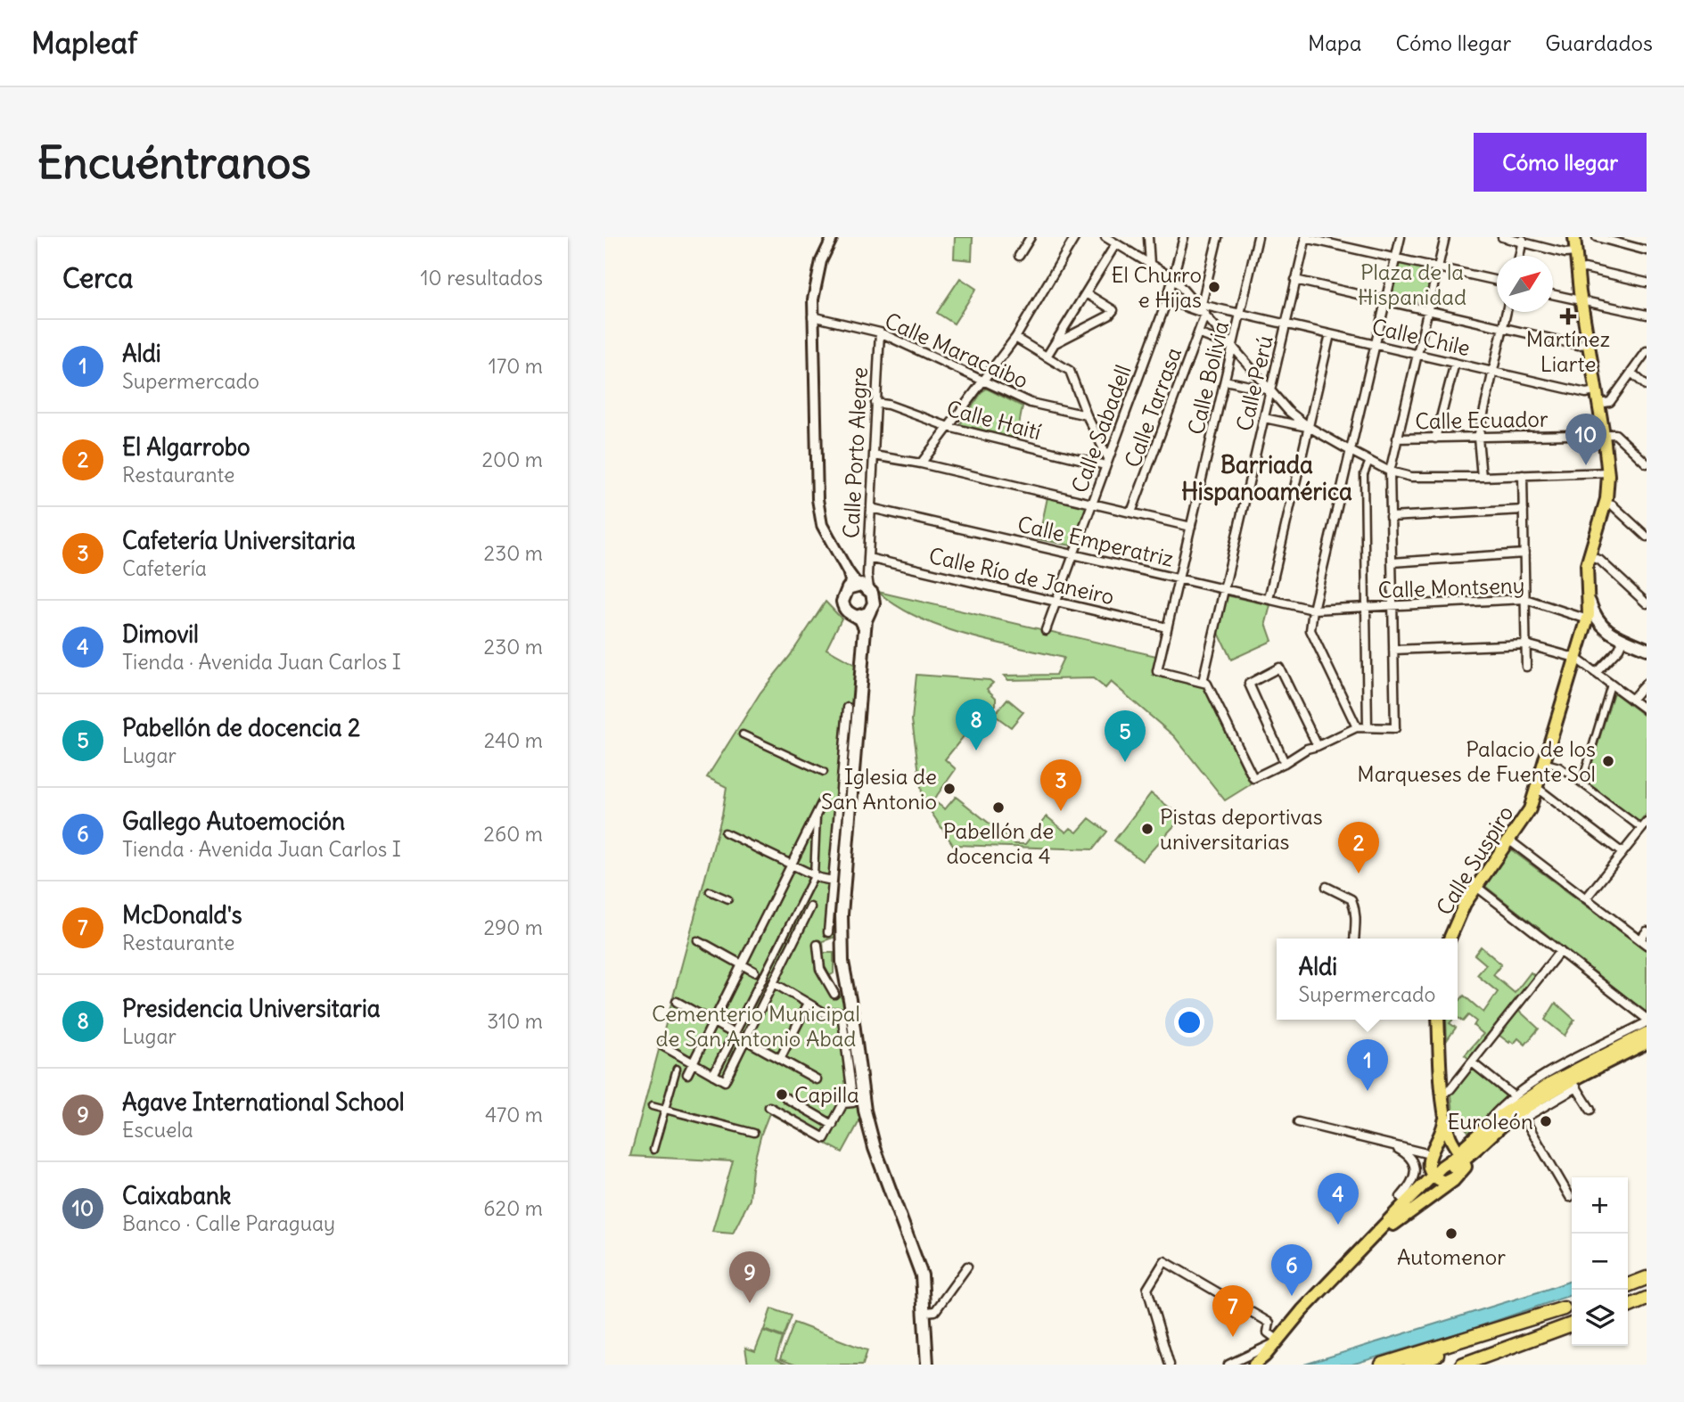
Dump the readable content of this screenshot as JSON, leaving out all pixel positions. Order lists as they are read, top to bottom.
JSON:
{
  "streets": {
    "main road": ["Calle Suspiro"],
    "street": [
      "Calle Chile",
      "Calle Maracaibo",
      "Calle Bolivia",
      "Calle Perú",
      "Calle Tarrasa",
      "Calle Haití",
      "Calle Ecuador",
      "Calle Sabadell",
      "Calle Porto Alegre",
      "Calle Emperatriz",
      "Calle Río de Janeiro",
      "Calle Montseny"
    ]
  },
  "crossings": [
    ["Calle Chile", "Calle Bolivia"],
    ["Calle Chile", "Calle Perú"],
    ["Calle Chile", "Calle Tarrasa"],
    ["Calle Chile", "Calle Sabadell"],
    ["Calle Chile", "Calle Suspiro"],
    ["Calle Maracaibo", "Calle Porto Alegre"],
    ["Calle Bolivia", "Calle Perú"],
    ["Calle Bolivia", "Calle Emperatriz"],
    ["Calle Bolivia", "Calle Río de Janeiro"],
    ["Calle Perú", "Calle Emperatriz"],
    ["Calle Haití", "Calle Sabadell"],
    ["Calle Haití", "Calle Porto Alegre"],
    ["Calle Ecuador", "Calle Suspiro"],
    ["Calle Sabadell", "Calle Emperatriz"],
    ["Calle Sabadell", "Calle Río de Janeiro"],
    ["Calle Porto Alegre", "Calle Emperatriz"],
    ["Calle Porto Alegre", "Calle Río de Janeiro"],
    ["Calle Emperatriz", "Calle Montseny"],
    ["Calle Montseny", "Calle Suspiro"]
  ],
  "districts": ["Barriada Hispanoamérica"],
  "parks": ["Plaza de la Hispanidad", "Cementerio Municipal de San Antonio Abad"],
  "places": {
    "other": [
      "El Churro e Hijas",
      "Palacio de los Marqueses de Fuente Sol",
      "Iglesia de San Antonio",
      "Pabellón de docencia 4",
      "Pistas deportivas universitarias",
      "Capilla",
      "Euroleón",
      "Automenor"
    ],
    "health": ["Martínez Liarte"]
  },
  "north": "top right",
  "page": {
    "header": "Mapleaf",
    "nav": ["Mapa", "Cómo llegar", "Guardados"],
    "buttons": "Cómo llegar",
    "title": "Encuéntranos",
    "heading": ["Cerca", "10 resultados"],
    "list": [
      {
        "mark": "1",
        "name": "Aldi",
        "note": "Supermercado",
        "value": "170 m"
      },
      {
        "mark": "2",
        "name": "El Algarrobo",
        "note": "Restaurante",
        "value": "200 m"
      },
      {
        "mark": "3",
        "name": "Cafetería Universitaria",
        "note": "Cafetería",
        "value": "230 m"
      },
      {
        "mark": "4",
        "name": "Dimovil",
        "note": "Tienda · Avenida Juan Carlos I",
        "value": "230 m"
      },
      {
        "mark": "5",
        "name": "Pabellón de docencia 2",
        "note": "Lugar",
        "value": "240 m"
      },
      {
        "mark": "6",
        "name": "Gallego Autoemoción",
        "note": "Tienda · Avenida Juan Carlos I",
        "value": "260 m"
      },
      {
        "mark": "7",
        "name": "McDonald's",
        "note": "Restaurante",
        "value": "290 m"
      },
      {
        "mark": "8",
        "name": "Presidencia Universitaria",
        "note": "Lugar",
        "value": "310 m"
      },
      {
        "mark": "9",
        "name": "Agave International School",
        "note": "Escuela",
        "value": "470 m"
      },
      {
        "mark": "10",
        "name": "Caixabank",
        "note": "Banco · Calle Paraguay",
        "value": "620 m"
      }
    ],
    "pins": [
      "10",
      "8",
      "5",
      "3",
      "2",
      "1",
      "4",
      "6",
      "9",
      "7"
    ],
    "popup": ["Aldi", "Supermercado"],
    "map_buttons": ["+", "−"]
  }
}
